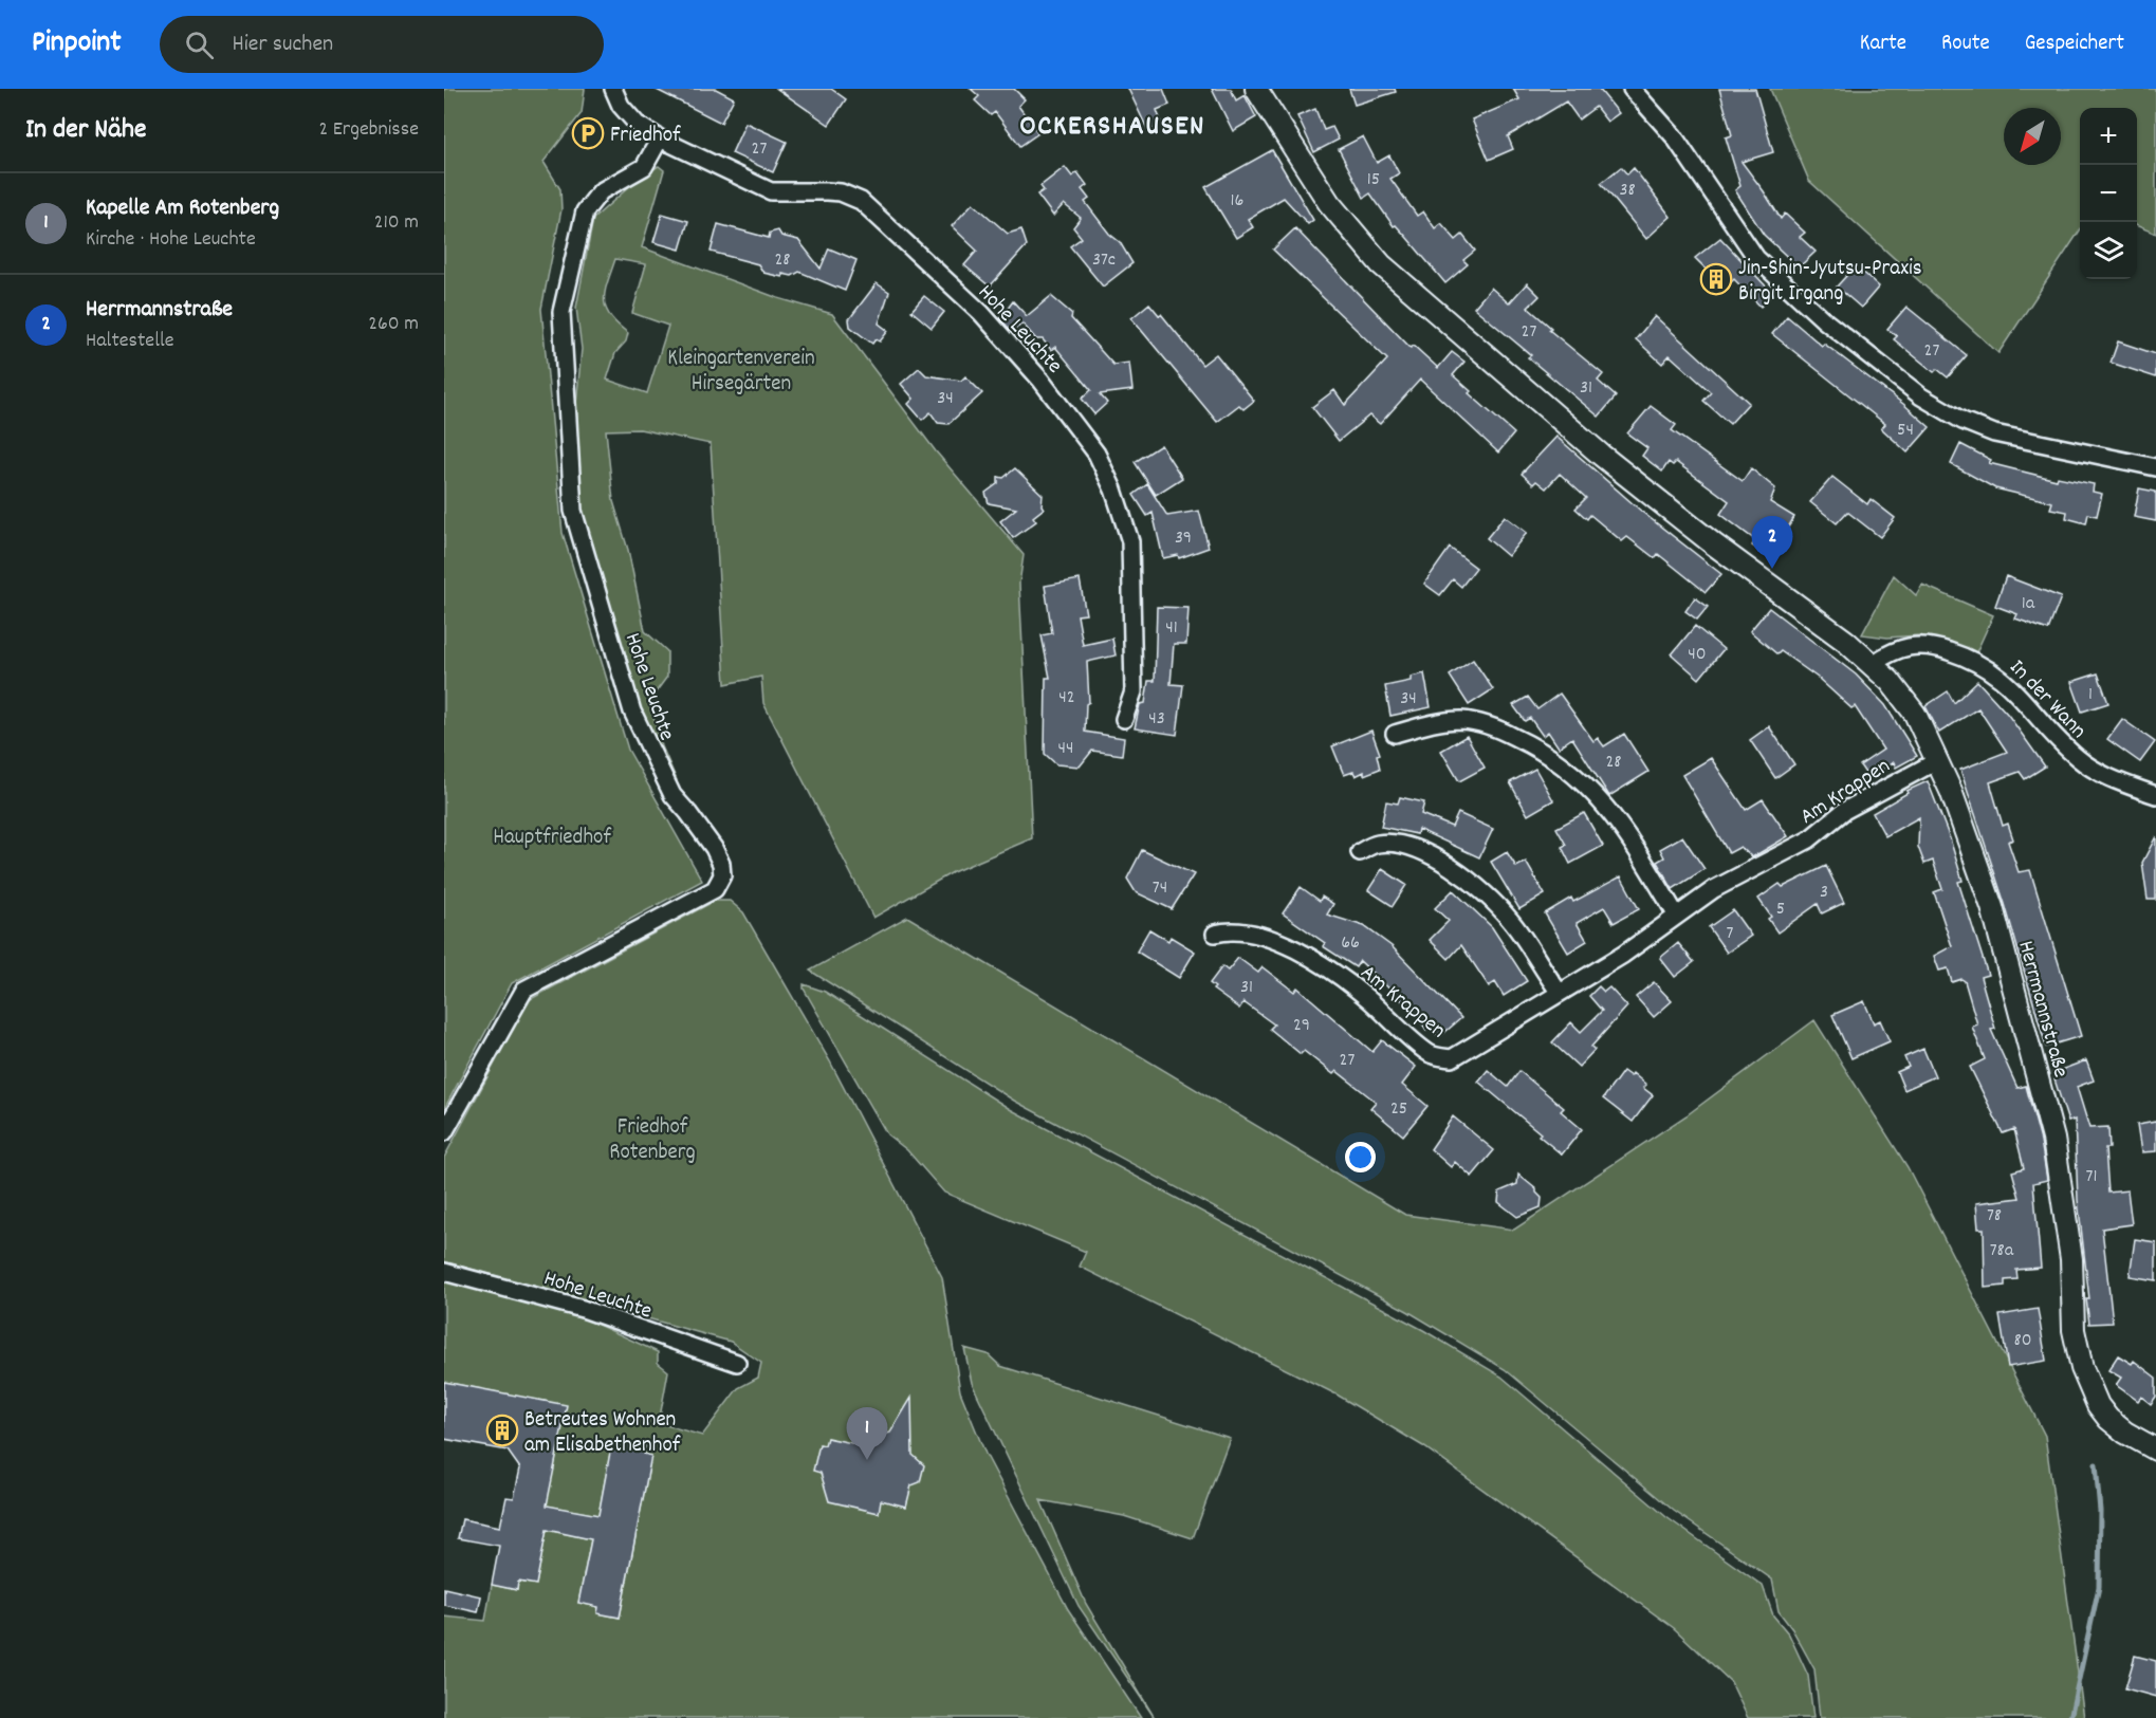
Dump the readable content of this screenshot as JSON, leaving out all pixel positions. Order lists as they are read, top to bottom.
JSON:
{
  "streets": {
    "street": [
      "Hohe Leuchte",
      "In der Wann",
      "Am Krappen",
      "Herrmannstraße"
    ]
  },
  "crossings": [
    ["In der Wann", "Herrmannstraße"],
    ["Am Krappen", "Herrmannstraße"]
  ],
  "districts": ["OCKERSHAUSEN"],
  "parks": ["Kleingartenverein Hirsegärten", "Hauptfriedhof", "Friedhof Rotenberg"],
  "places": {
    "parking": ["Friedhof"],
    "building": ["Jin-Shin-Jyutsu-Praxis Birgit Irgang", "Betreutes Wohnen am Elisabethenhof"]
  },
  "house_numbers": [
    "27",
    "15",
    "38",
    "16",
    "28",
    "37c",
    "27",
    "27",
    "31",
    "34",
    "54",
    "39",
    "1a",
    "41",
    "40",
    "1",
    "42",
    "34",
    "43",
    "44",
    "28",
    "74",
    "3",
    "5",
    "7",
    "66",
    "31",
    "29",
    "27",
    "25",
    "71",
    "78",
    "78a",
    "80"
  ],
  "north": "bottom left",
  "page": {
    "header": "Pinpoint",
    "search": "Hier suchen",
    "nav": ["Karte", "Route", "Gespeichert"],
    "heading": ["In der Nähe", "2 Ergebnisse"],
    "map_buttons": ["+", "−"],
    "list": [
      {
        "mark": "1",
        "name": "Kapelle Am Rotenberg",
        "note": "Kirche · Hohe Leuchte",
        "value": "210 m"
      },
      {
        "mark": "2",
        "name": "Herrmannstraße",
        "note": "Haltestelle",
        "value": "260 m"
      }
    ],
    "pins": ["2", "1"]
  }
}
